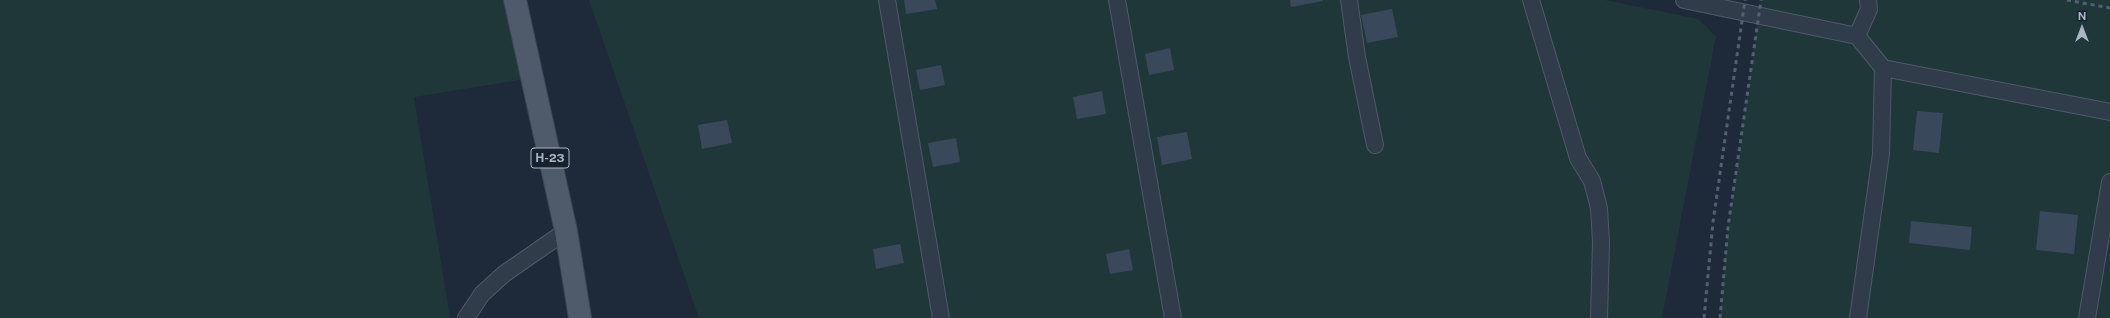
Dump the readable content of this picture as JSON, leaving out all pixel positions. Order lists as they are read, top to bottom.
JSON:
{
  "streets": {
    "main road": ["Н-23"]
  },
  "north": "top"
}
